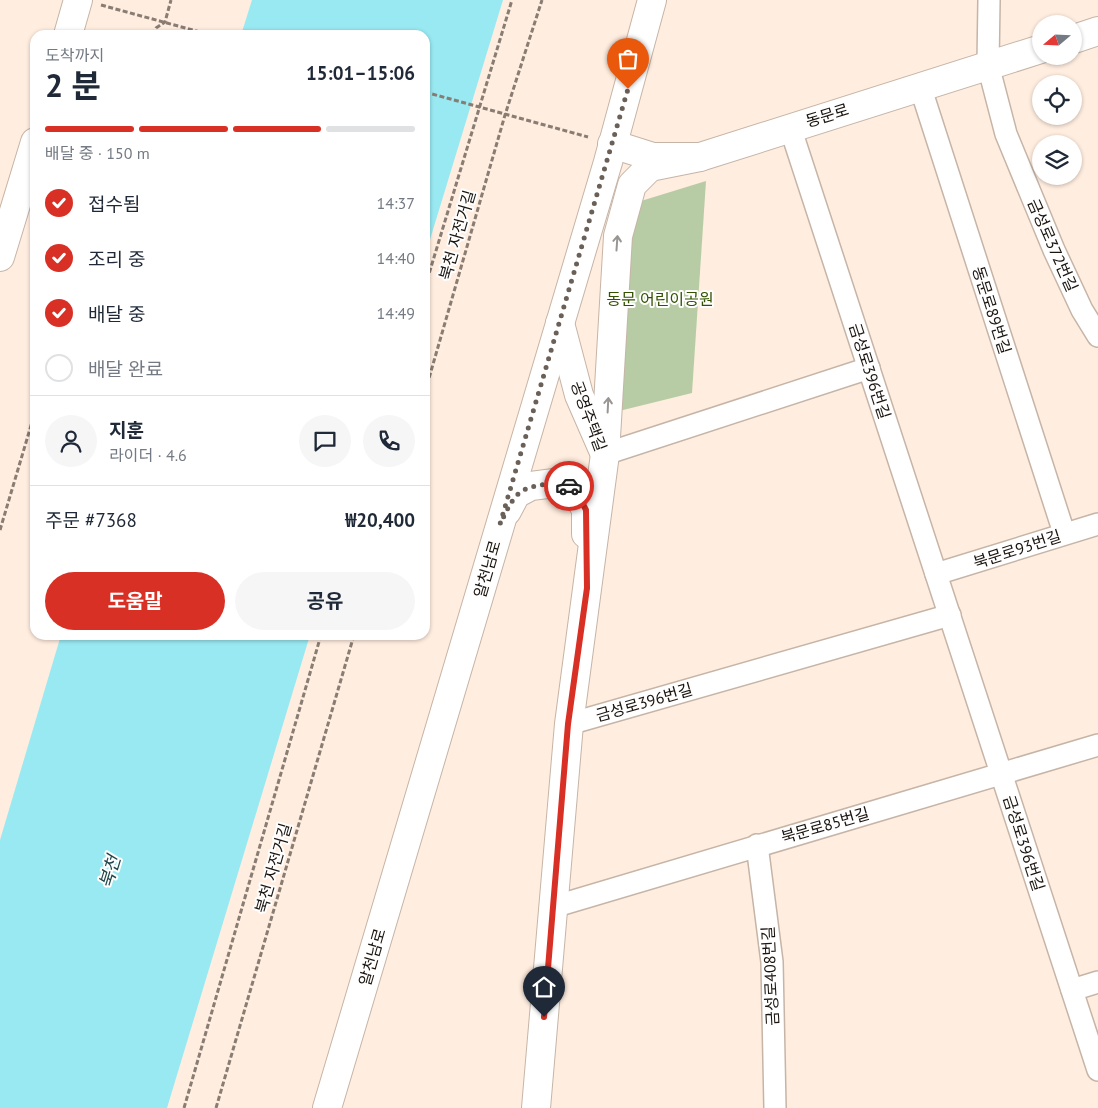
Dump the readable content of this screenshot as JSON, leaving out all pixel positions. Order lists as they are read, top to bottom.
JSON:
{
  "streets": {
    "street": [
      "동문로",
      "금성로372번길",
      "동문로89번길",
      "금성로396번길",
      "공영주택길",
      "북문로93번길",
      "알천남로",
      "북문로85번길",
      "금성로408번길"
    ],
    "path": ["북천 자전거길"]
  },
  "crossings": [
    ["동문로", "금성로372번길"],
    ["동문로", "동문로89번길"],
    ["동문로", "금성로396번길"],
    ["동문로", "알천남로"],
    ["동문로89번길", "북문로93번길"],
    ["금성로396번길", "공영주택길"],
    ["금성로396번길", "북문로93번길"],
    ["금성로396번길", "북문로85번길"],
    ["공영주택길", "알천남로"],
    ["공영주택길", "북문로85번길"],
    ["북문로85번길", "금성로408번길"]
  ],
  "water": ["북천"],
  "parks": ["동문 어린이공원"],
  "north": "left",
  "page": {
    "heading": ["2 분", "도착까지", "15:01–15:06"],
    "panel": [
      "지훈",
      "라이더 · 4.6",
      "주문 #7368",
      "₩20,400"
    ],
    "bar": "배달 중 · 150 m",
    "list": [
      ["접수됨", "14:37"],
      ["조리 중", "14:40"],
      ["배달 중", "14:49"],
      "배달 완료"
    ],
    "buttons": ["도움말", "공유"]
  }
}
